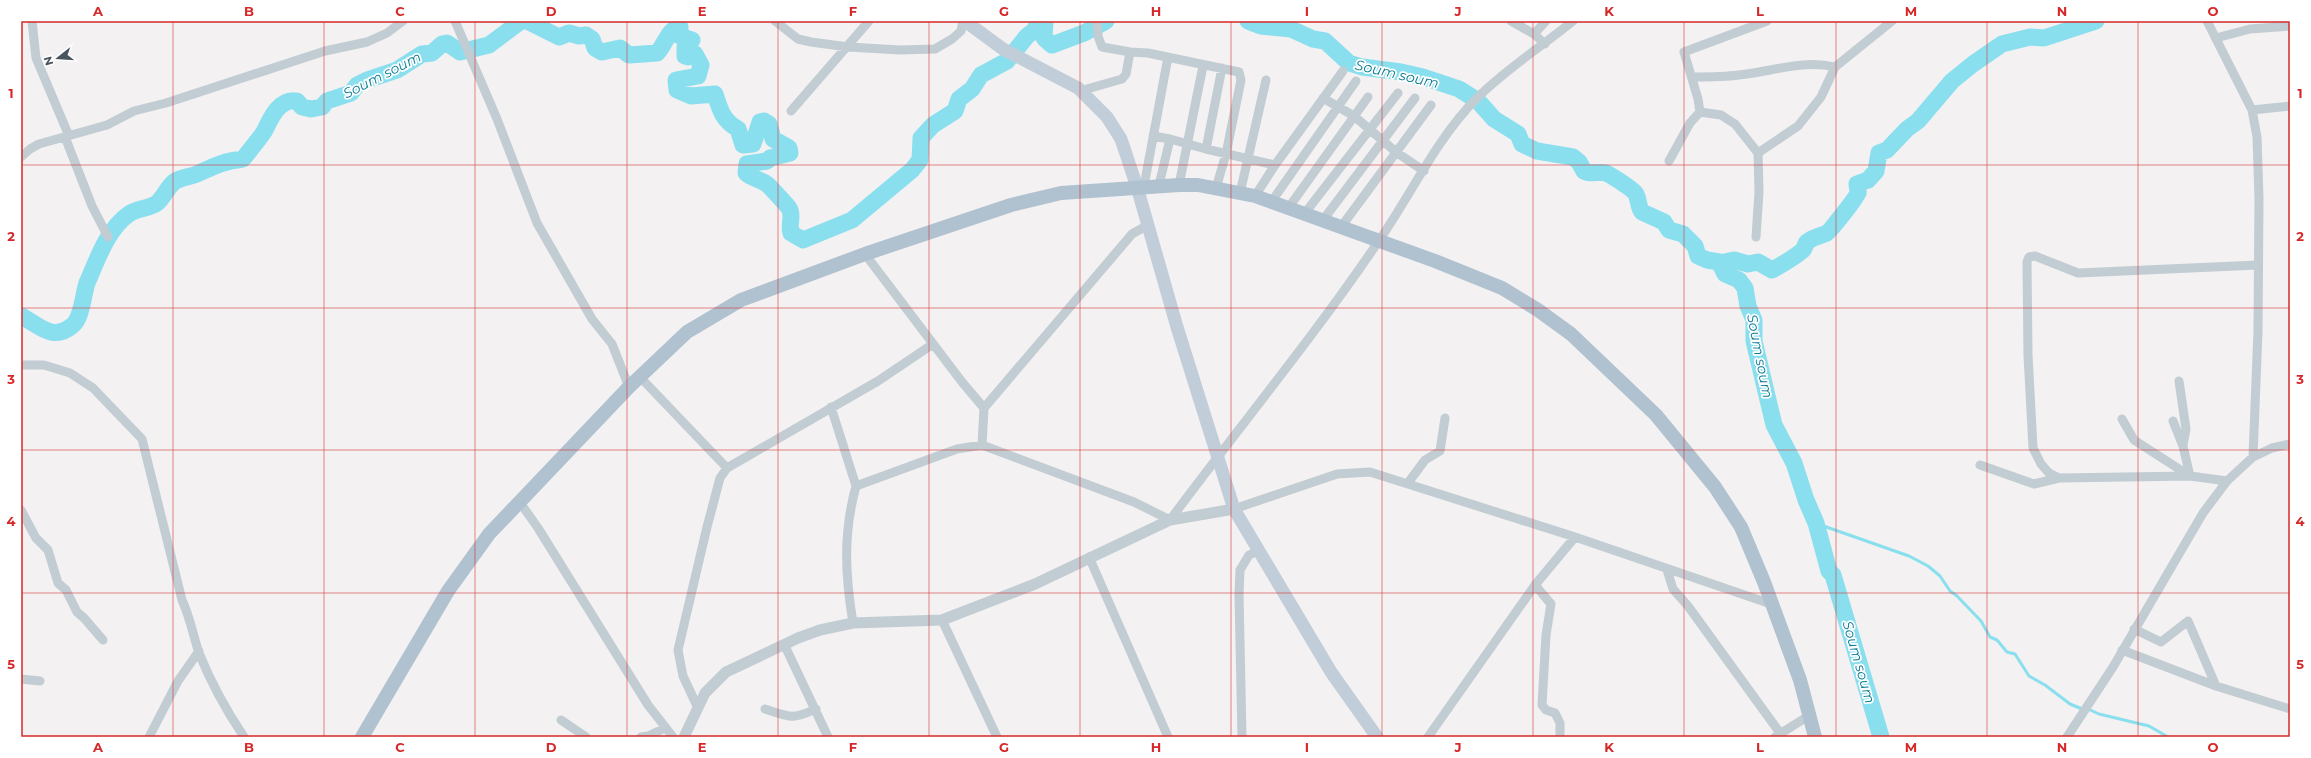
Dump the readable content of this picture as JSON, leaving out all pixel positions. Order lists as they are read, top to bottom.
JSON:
{
  "water": ["Soum soum"],
  "north": "left",
  "grid": {
    "columns": [
      "A",
      "B",
      "C",
      "D",
      "E",
      "F",
      "G",
      "H",
      "I",
      "J",
      "K",
      "L",
      "M",
      "N",
      "O"
    ],
    "rows": [
      "1",
      "2",
      "3",
      "4",
      "5"
    ]
  }
}
